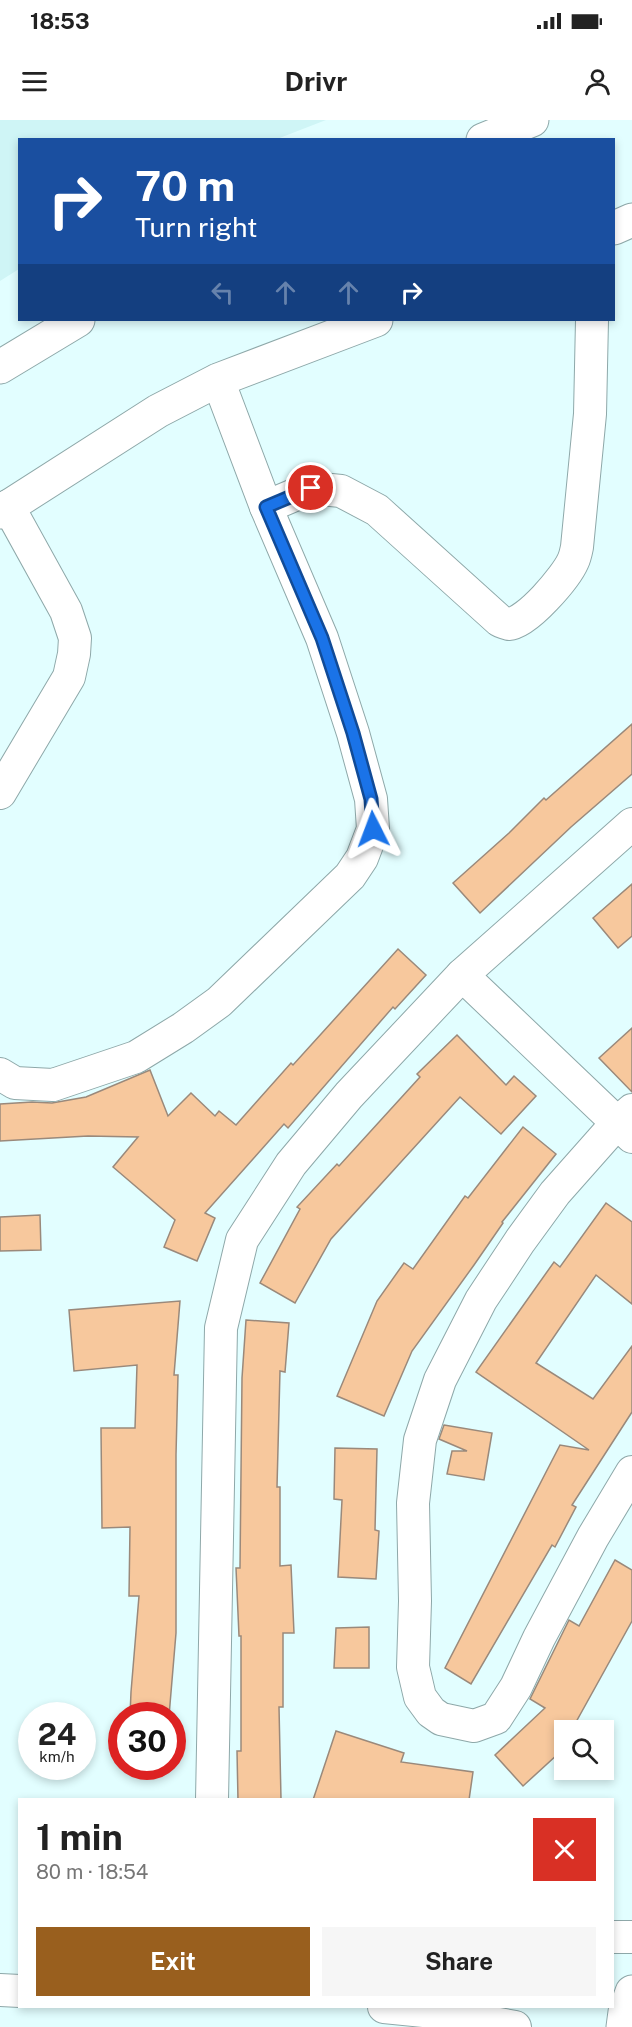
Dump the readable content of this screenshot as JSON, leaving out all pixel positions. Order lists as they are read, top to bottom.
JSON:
{
  "page": {
    "status": "18:53",
    "header": "Drivr",
    "turn": ["70 m", "Turn right"],
    "speed": "24 km/h",
    "limit": "30",
    "heading": ["1 min", "80 m · 18:54"],
    "buttons": ["Exit", "Share"]
  }
}
